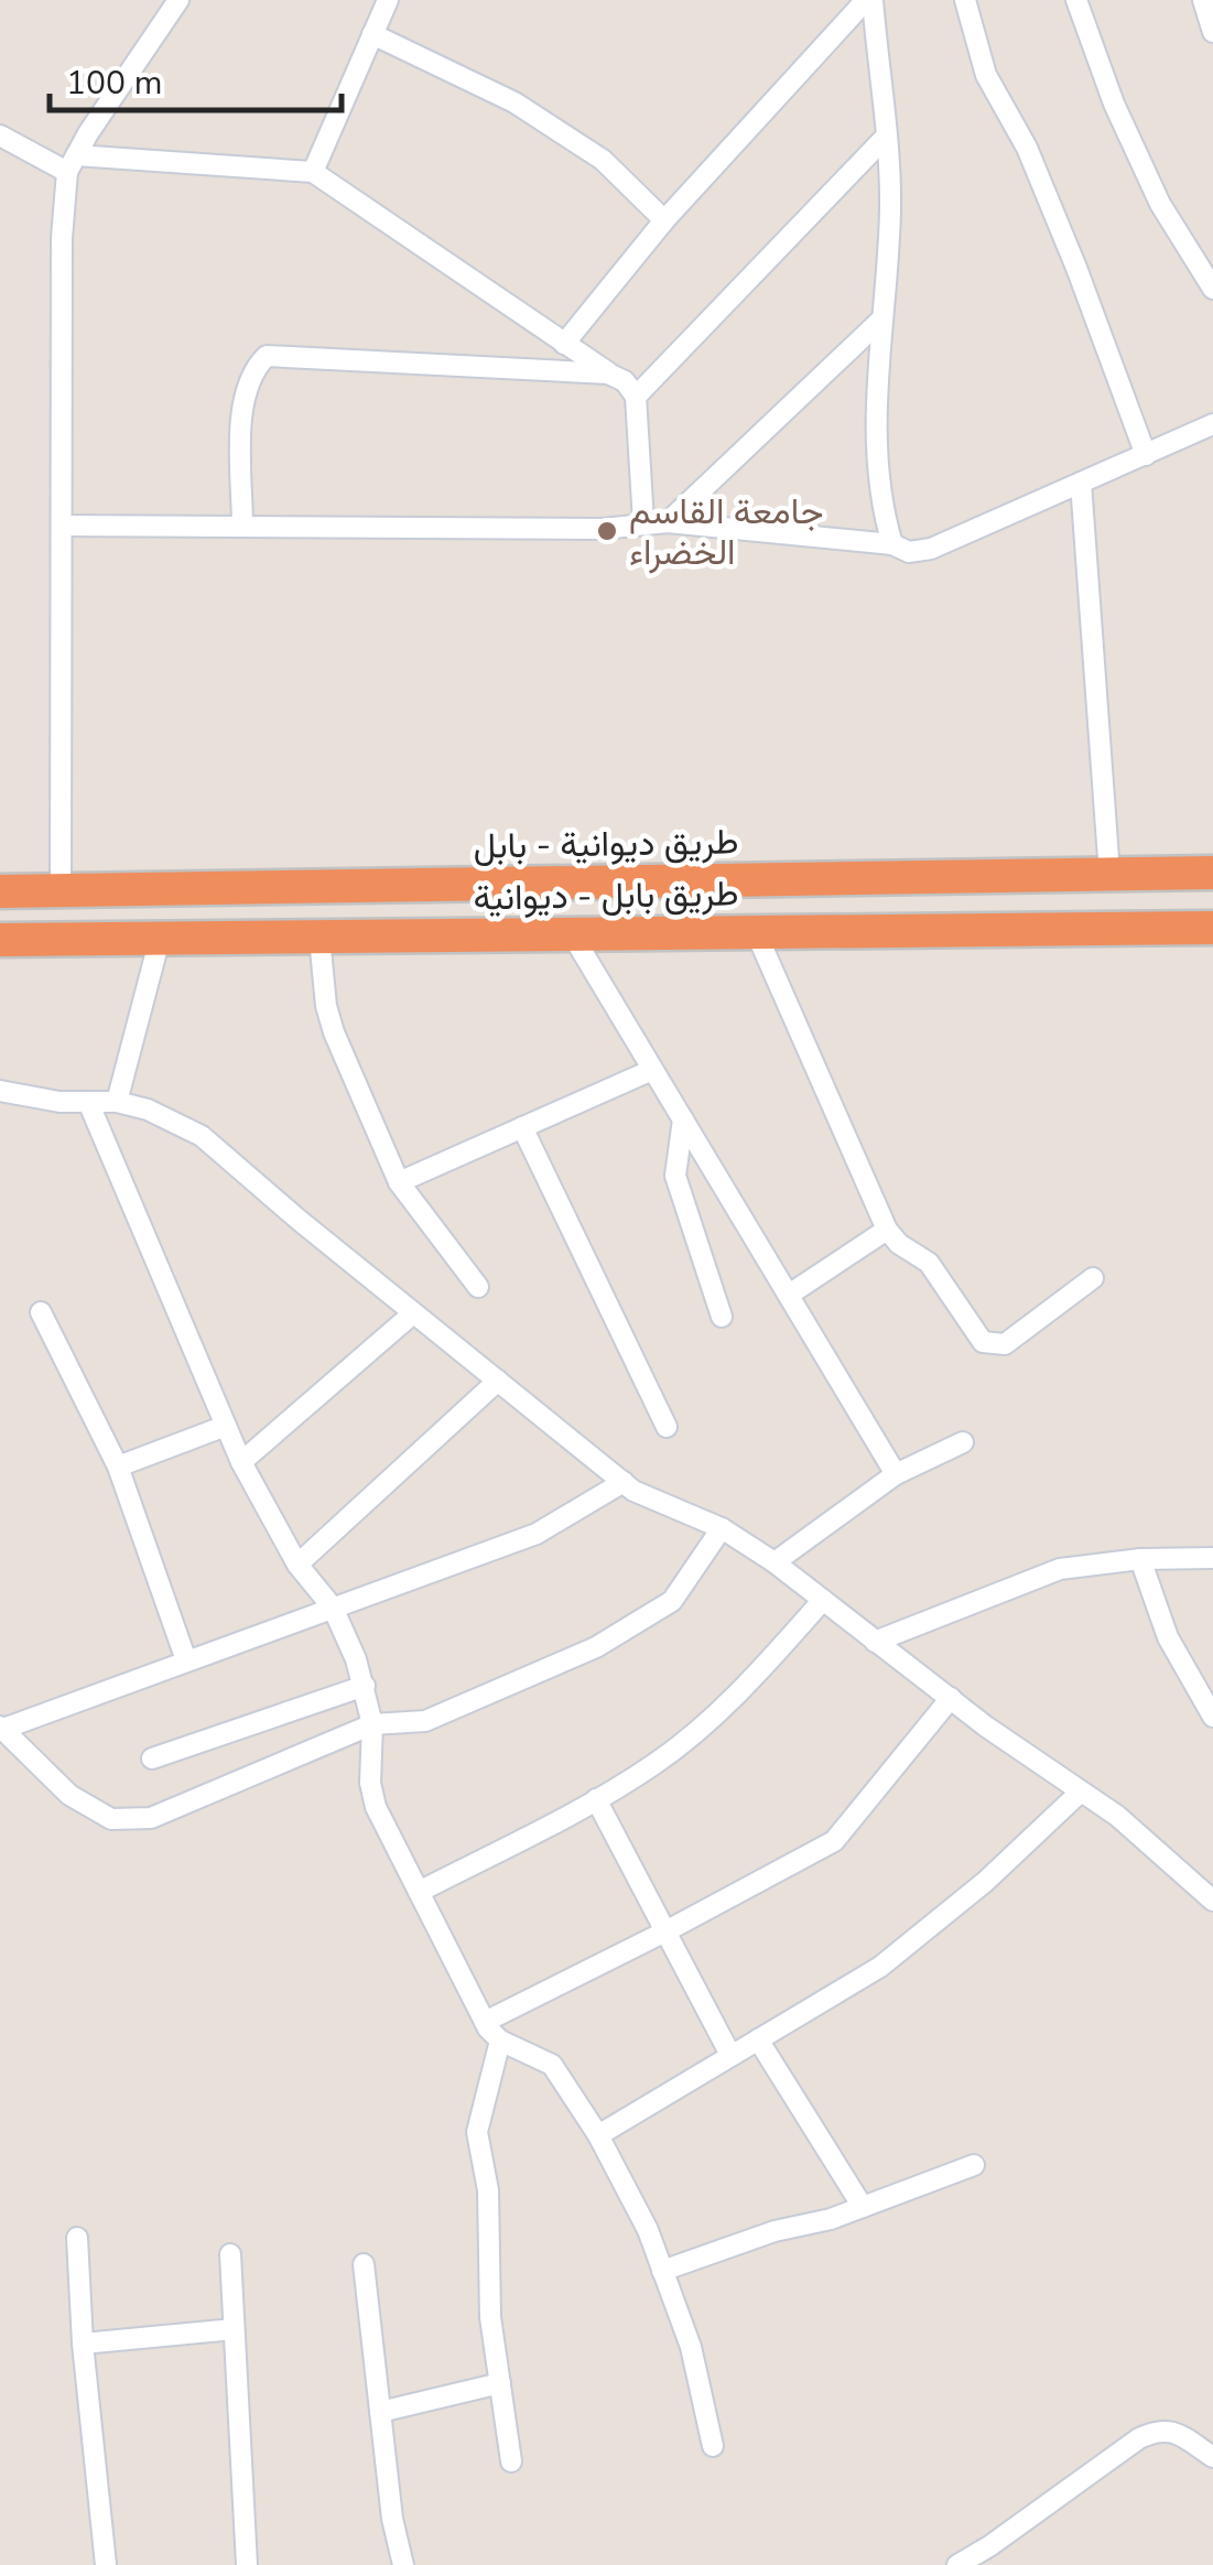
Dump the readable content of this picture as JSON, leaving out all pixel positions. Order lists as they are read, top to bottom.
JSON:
{
  "streets": {
    "highway": ["طريق ديوانية - بابل", "طريق بابل - ديوانية"]
  },
  "places": ["جامعة القاسم الخضراء"],
  "scale_bar": "100 m"
}
